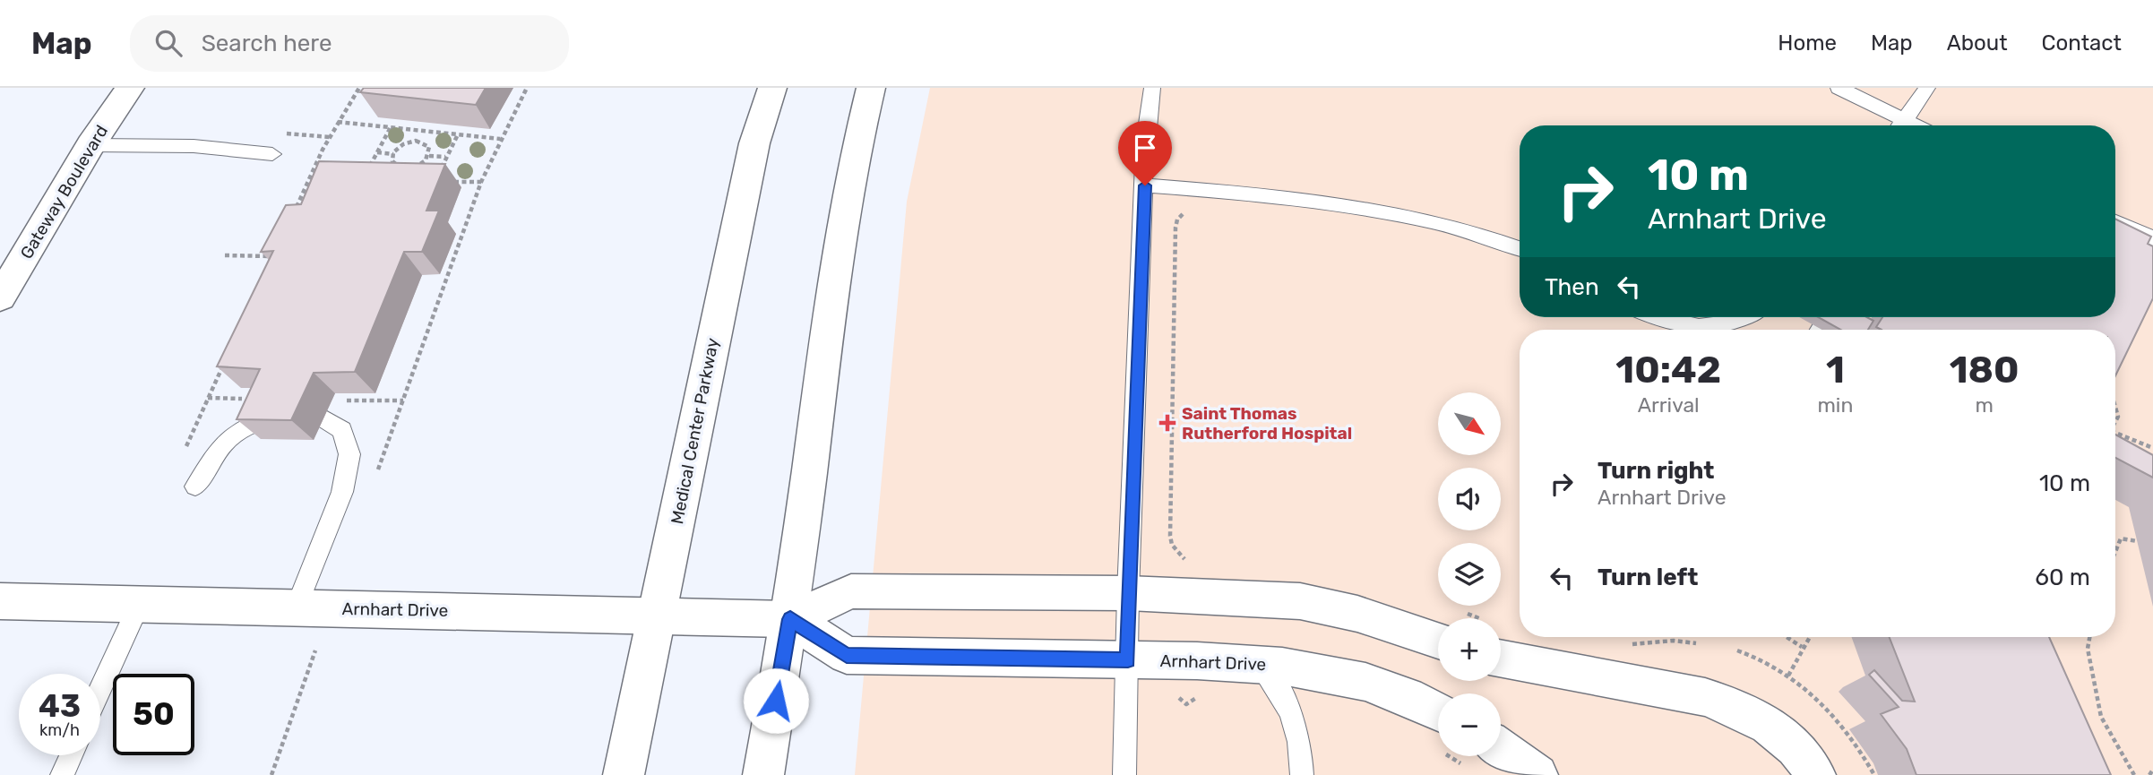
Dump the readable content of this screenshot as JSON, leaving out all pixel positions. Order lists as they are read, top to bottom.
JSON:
{
  "streets": {
    "street": ["Gateway Boulevard", "Medical Center Parkway", "Arnhart Drive"]
  },
  "crossings": [
    ["Medical Center Parkway", "Arnhart Drive"]
  ],
  "places": {
    "health": ["Saint Thomas Rutherford Hospital"]
  },
  "north": "bottom right",
  "page": {
    "header": "Map",
    "search": "Search here",
    "nav": [
      "Home",
      "Map",
      "About",
      "Contact"
    ],
    "turn": ["10 m", "Arnhart Drive"],
    "then": "Then",
    "eta": [
      "10:42",
      "Arrival",
      "1",
      "min",
      "180",
      "m"
    ],
    "map_buttons": ["+", "−"],
    "list": [
      {
        "name": "Turn right",
        "note": "Arnhart Drive",
        "value": "10 m"
      },
      {
        "name": "Turn left",
        "value": "60 m"
      }
    ],
    "speed": "43 km/h",
    "limit": "50"
  }
}
